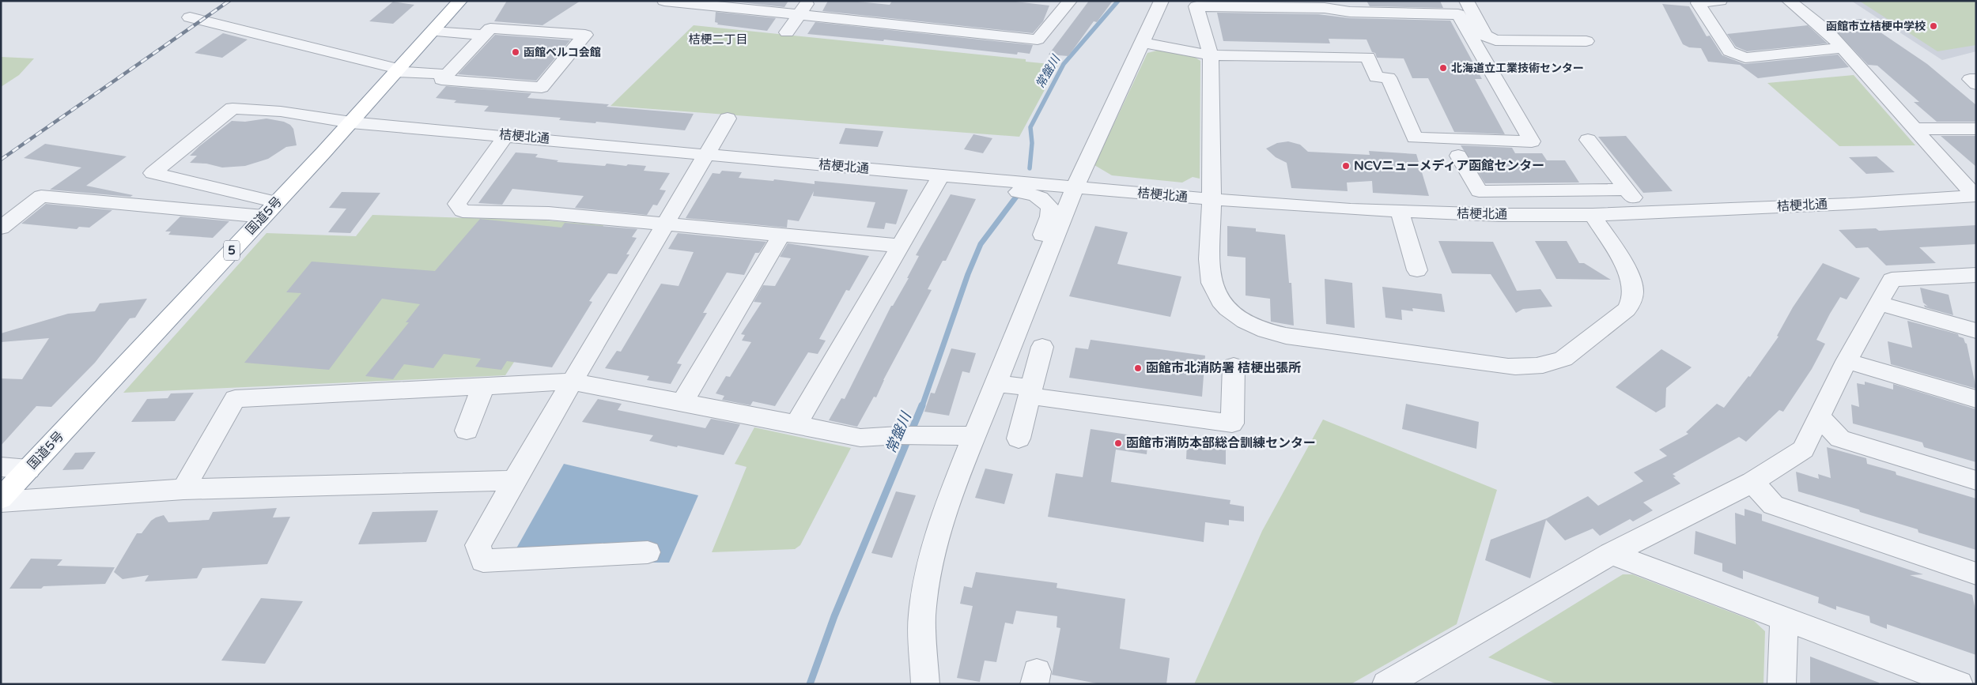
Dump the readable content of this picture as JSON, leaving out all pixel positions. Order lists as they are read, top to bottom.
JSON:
{
  "streets": {
    "highway": ["国道5号", "5"],
    "street": ["桔梗北通"]
  },
  "crossings": [
    ["桔梗北通", "国道5号"]
  ],
  "districts": ["桔梗二丁目"],
  "water": ["常盤川"],
  "places": [
    "函館市立桔梗中学校",
    "函館ベルコ会館",
    "北海道立工業技術センター",
    "NCVニューメディア函館センター",
    "函館市北消防署 桔梗出張所",
    "函館市消防本部総合訓練センター"
  ]
}
